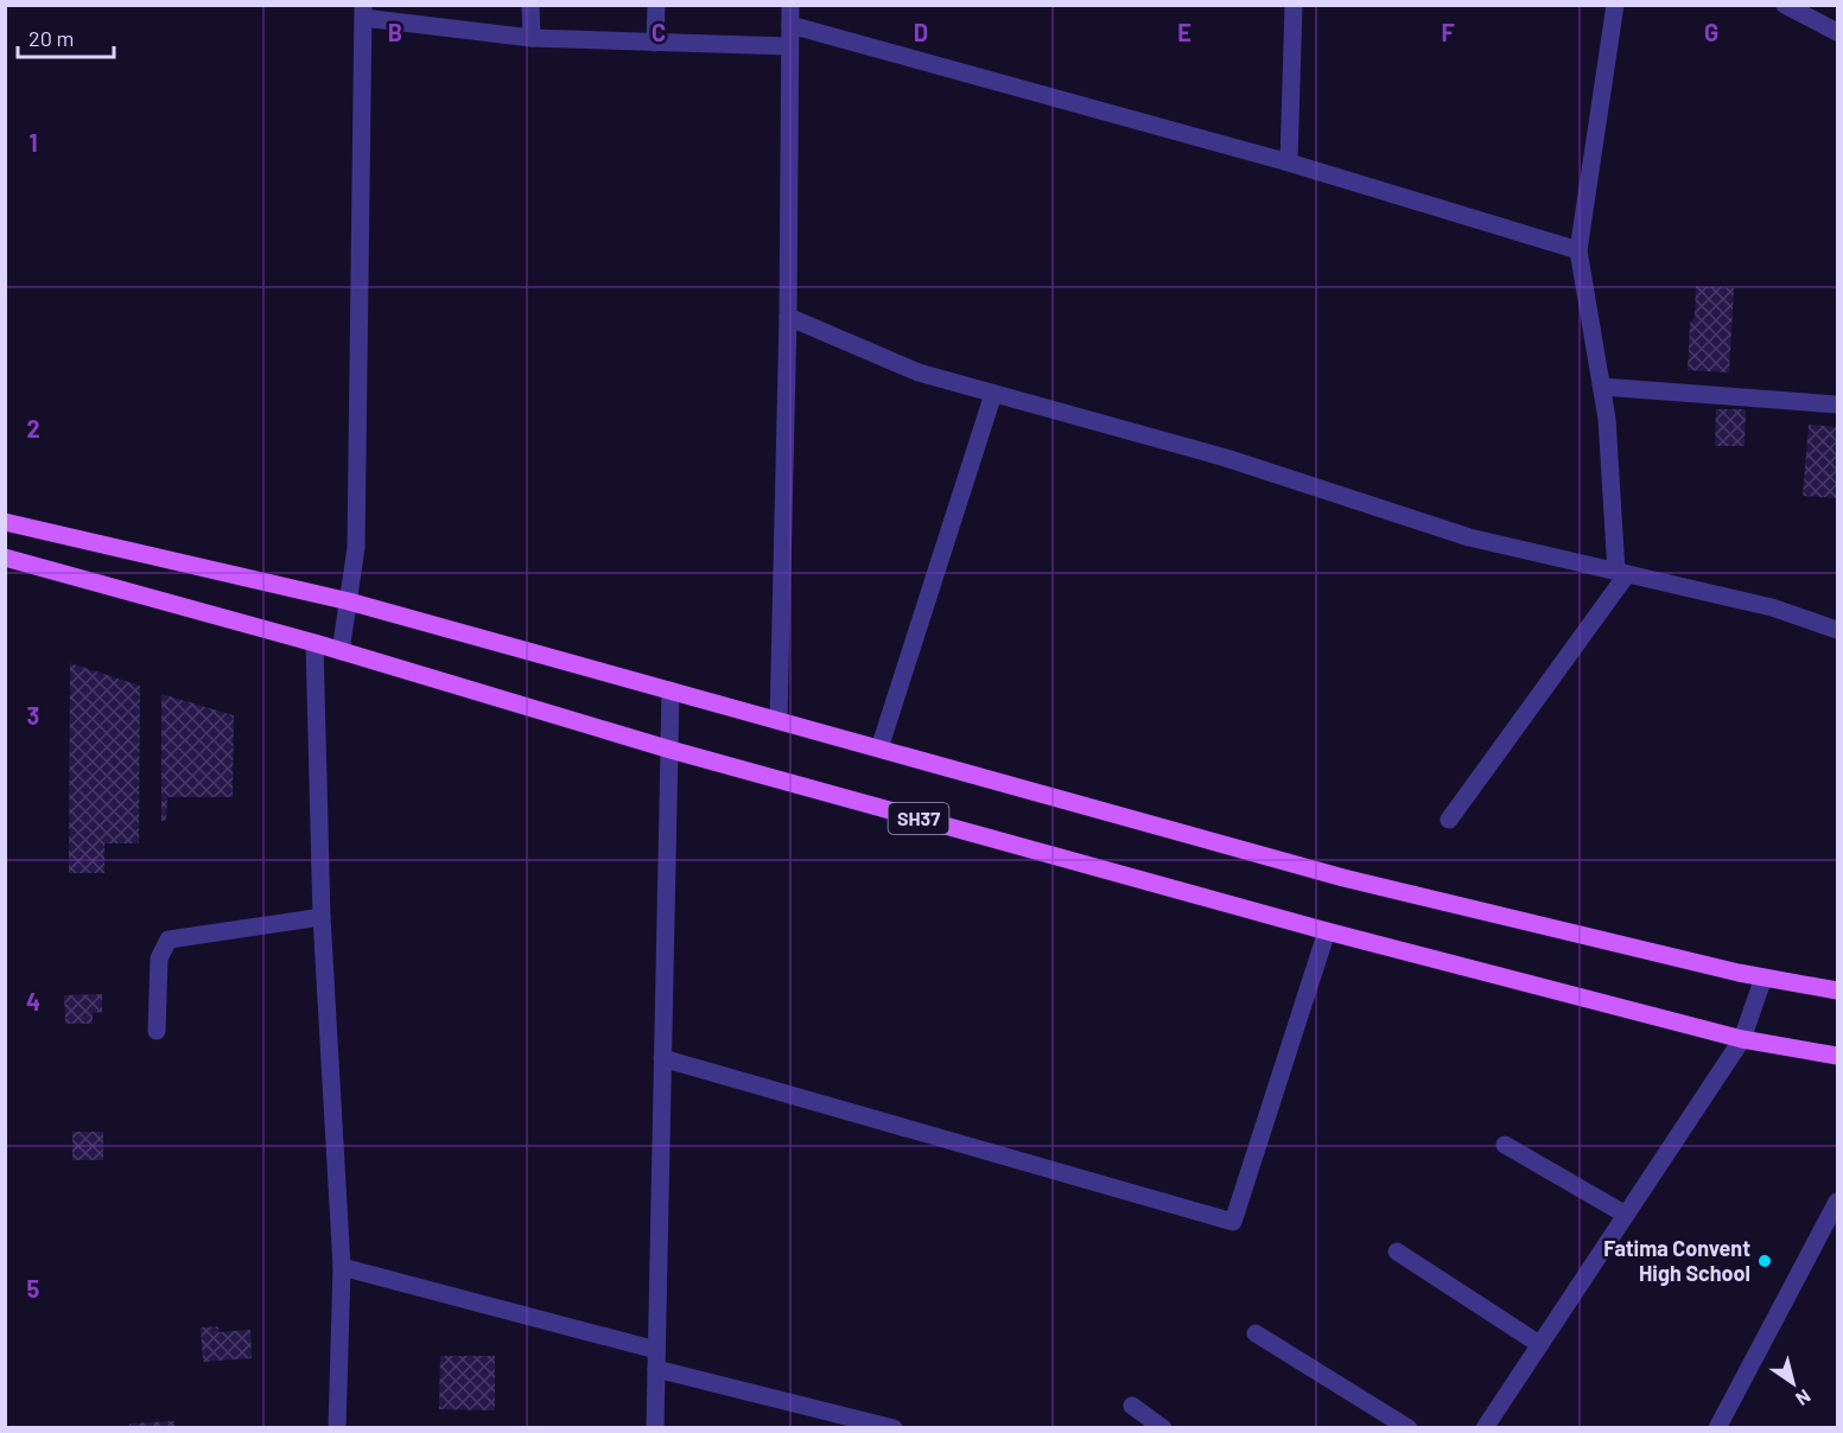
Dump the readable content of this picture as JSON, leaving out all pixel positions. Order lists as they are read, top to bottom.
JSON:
{
  "streets": {
    "main road": ["SH37"]
  },
  "places": ["Fatima Convent High School"],
  "scale_bar": "20 m",
  "north": "bottom right",
  "grid": {
    "columns": [
      "B",
      "C",
      "D",
      "E",
      "F",
      "G"
    ],
    "rows": [
      "1",
      "2",
      "3",
      "4",
      "5"
    ]
  }
}
